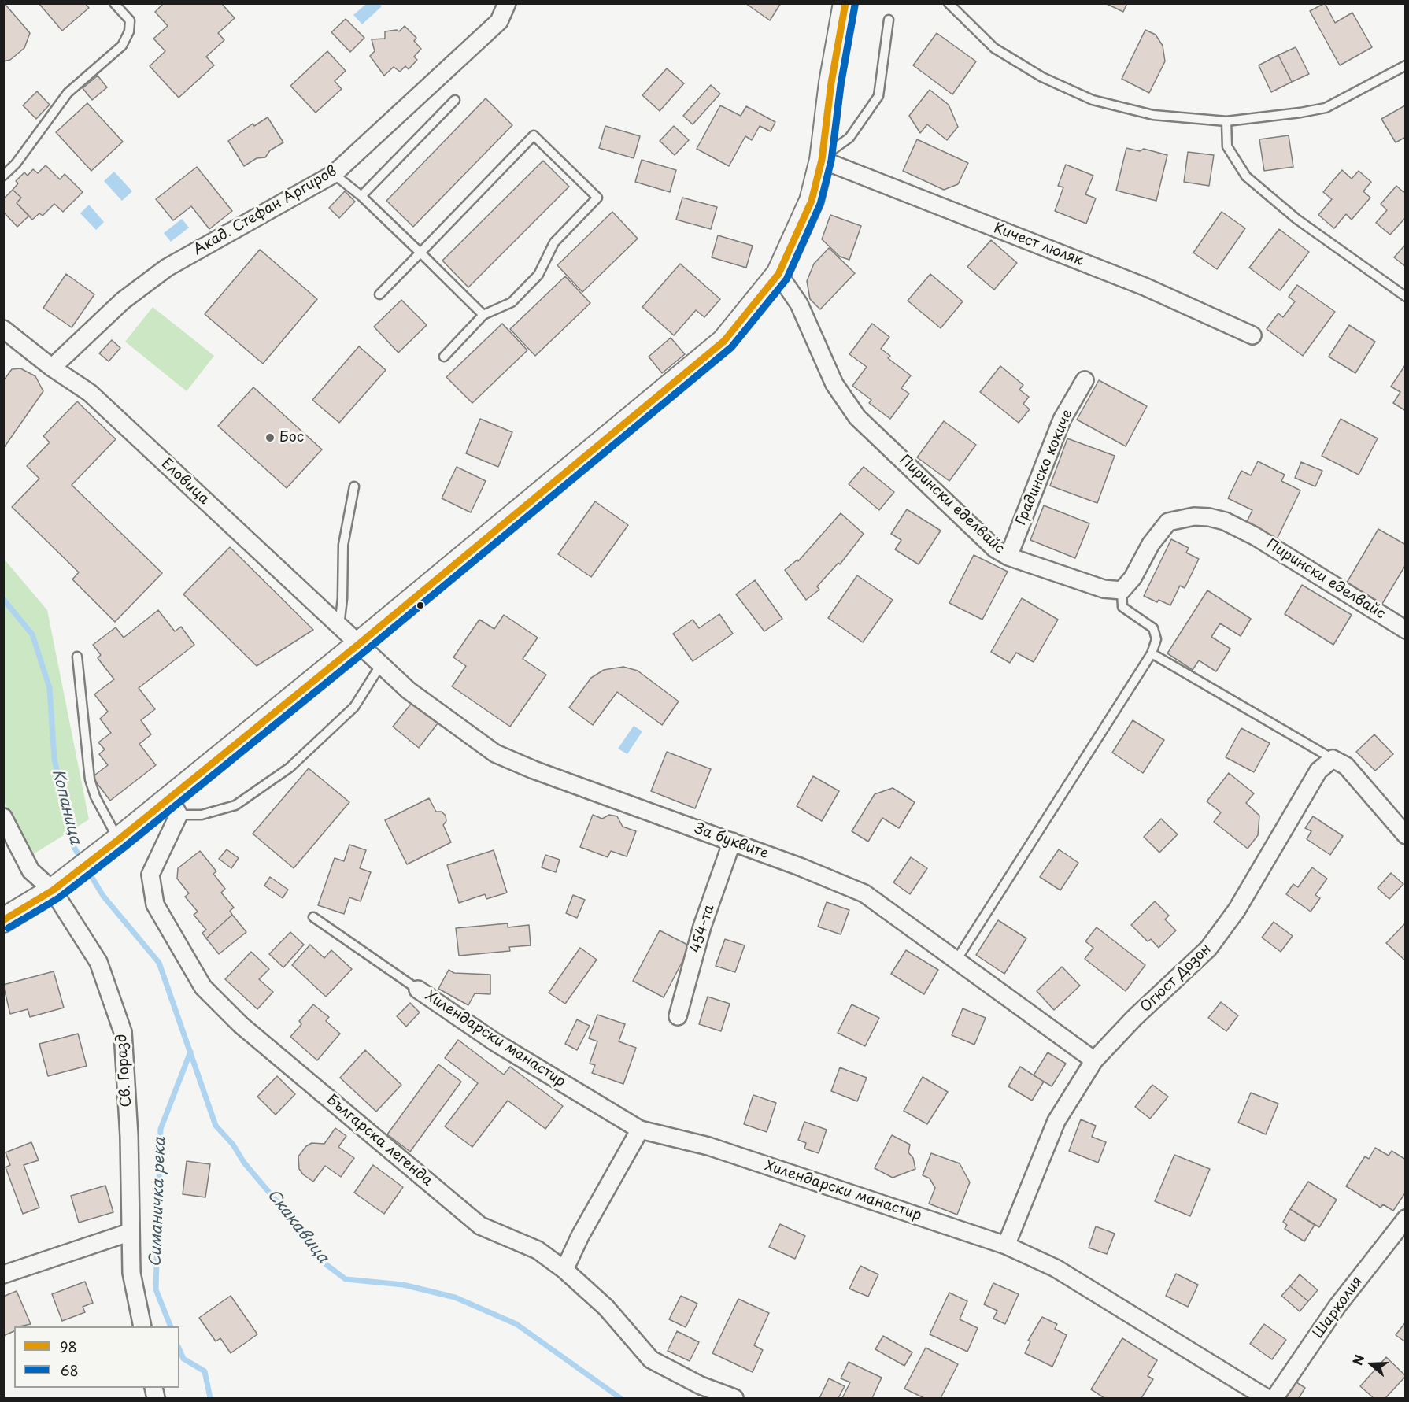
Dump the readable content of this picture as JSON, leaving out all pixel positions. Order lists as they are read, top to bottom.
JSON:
{
  "streets": {
    "street": [
      "Акад. Стефан Аргиров",
      "Кичест люляк",
      "Градинско кокиче",
      "Еловица",
      "Пирински еделвайс",
      "За буквите",
      "454-та",
      "Огюст Дозон",
      "Хилендарски манастир",
      "Св. Горазд",
      "Българска легенда",
      "Шарколия"
    ]
  },
  "crossings": [
    ["Акад. Стефан Аргиров", "Еловица"],
    ["Градинско кокиче", "Пирински еделвайс"],
    ["Еловица", "За буквите"],
    ["За буквите", "454-та"],
    ["За буквите", "Огюст Дозон"],
    ["Огюст Дозон", "Хилендарски манастир"]
  ],
  "water": ["Копаница", "Симаничка река", "Скакавица"],
  "places": ["Бос"],
  "lines": ["transit line 98", "transit line 68"],
  "legend": ["98", "68"],
  "north": "left"
}
